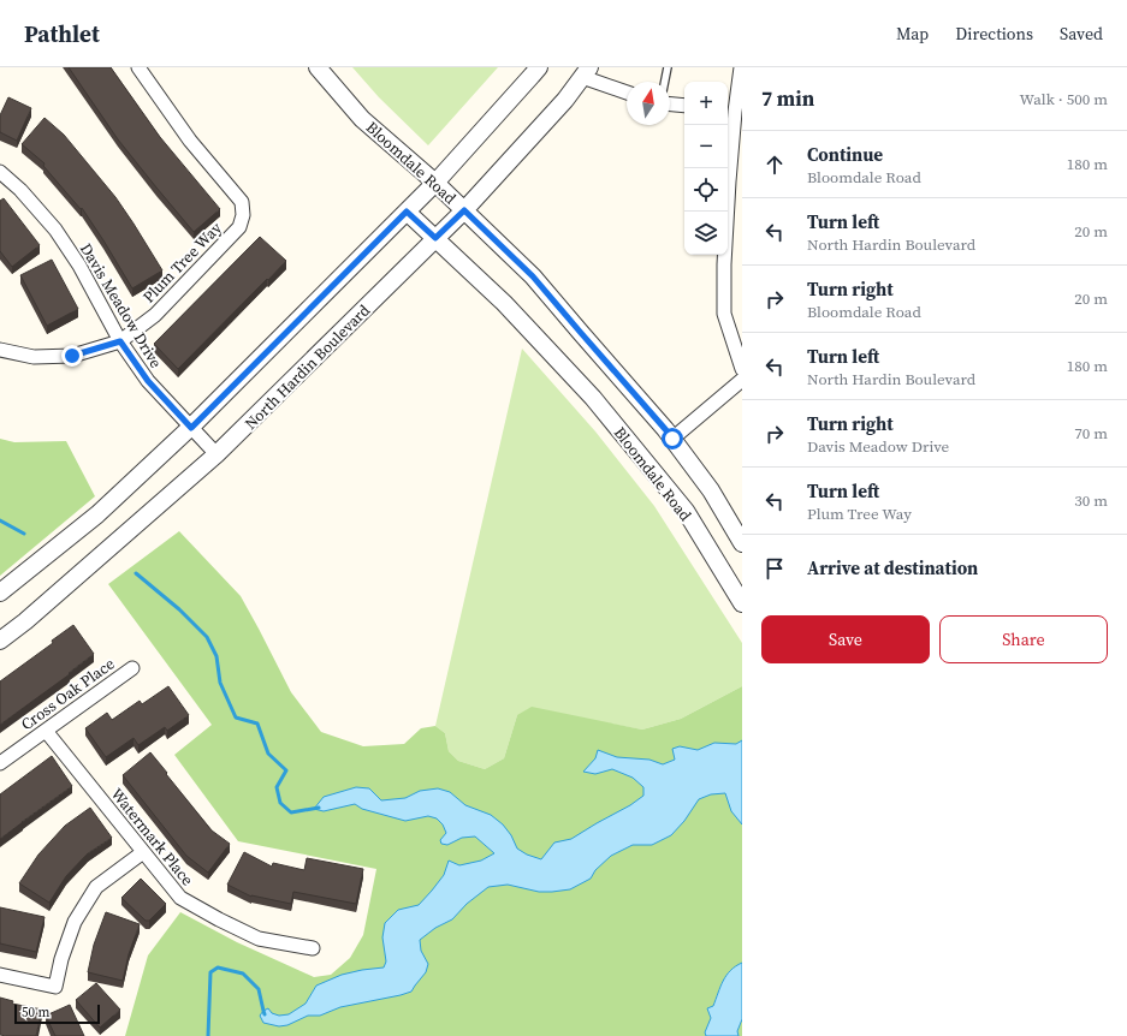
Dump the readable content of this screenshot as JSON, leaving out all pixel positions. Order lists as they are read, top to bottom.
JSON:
{
  "streets": {
    "street": [
      "Bloomdale Road",
      "Plum Tree Way",
      "Davis Meadow Drive",
      "North Hardin Boulevard",
      "Cross Oak Place",
      "Watermark Place"
    ]
  },
  "crossings": [
    ["Bloomdale Road", "North Hardin Boulevard"],
    ["Plum Tree Way", "Davis Meadow Drive"],
    ["Davis Meadow Drive", "North Hardin Boulevard"],
    ["Cross Oak Place", "Watermark Place"]
  ],
  "scale_bar": "50 m",
  "north": "top",
  "page": {
    "header": "Pathlet",
    "nav": ["Map", "Directions", "Saved"],
    "heading": ["7 min", "Walk · 500 m"],
    "map_buttons": ["+", "−"],
    "list": [
      ["Continue", "Bloomdale Road", "180 m"],
      ["Turn left", "North Hardin Boulevard", "20 m"],
      ["Turn right", "Bloomdale Road", "20 m"],
      ["Turn left", "North Hardin Boulevard", "180 m"],
      ["Turn right", "Davis Meadow Drive", "70 m"],
      ["Turn left", "Plum Tree Way", "30 m"],
      "Arrive at destination"
    ],
    "buttons": ["Save", "Share"],
    "scale": "50 m"
  }
}
